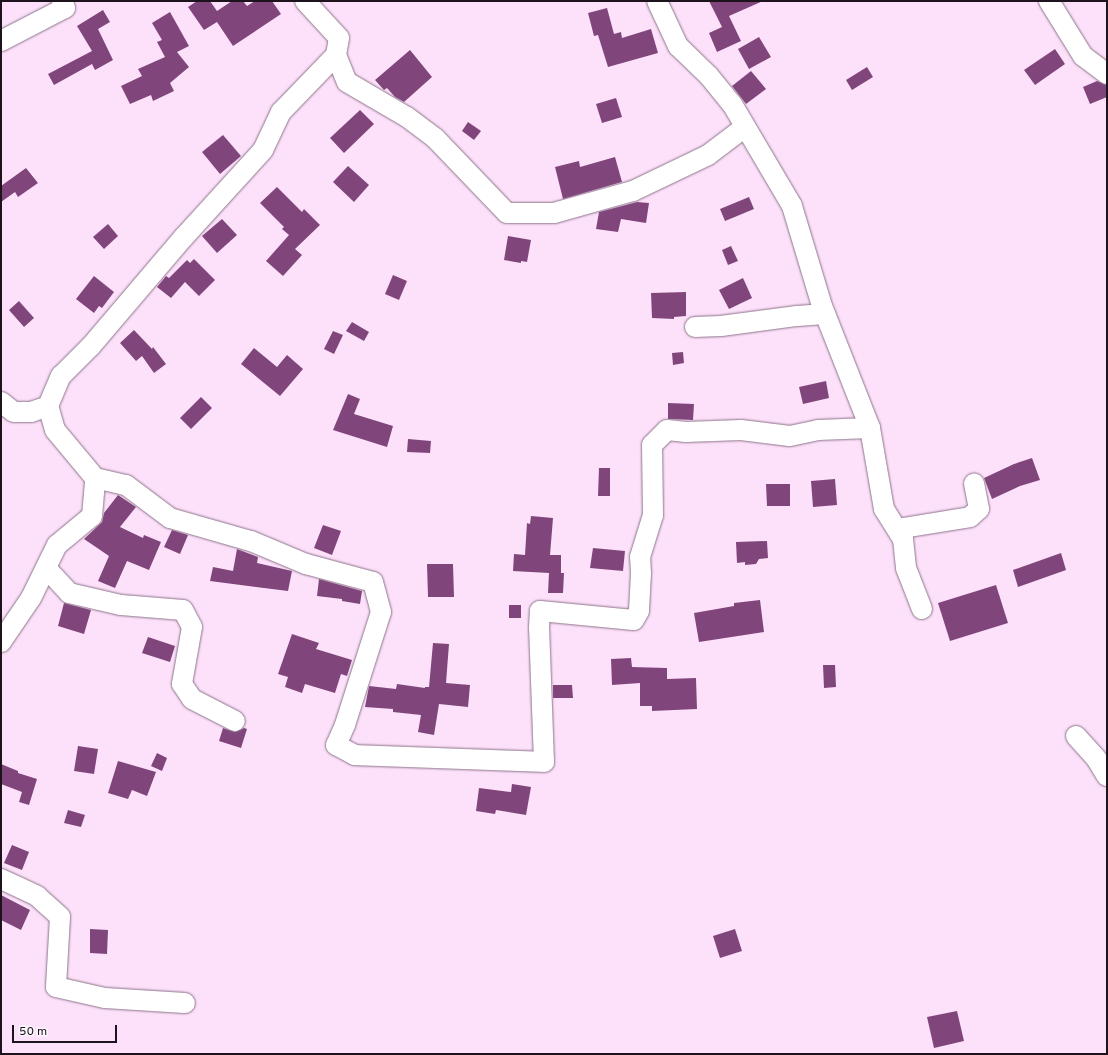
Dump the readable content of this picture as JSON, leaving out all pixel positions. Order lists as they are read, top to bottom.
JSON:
{
  "scale_bar": "50 m"
}
